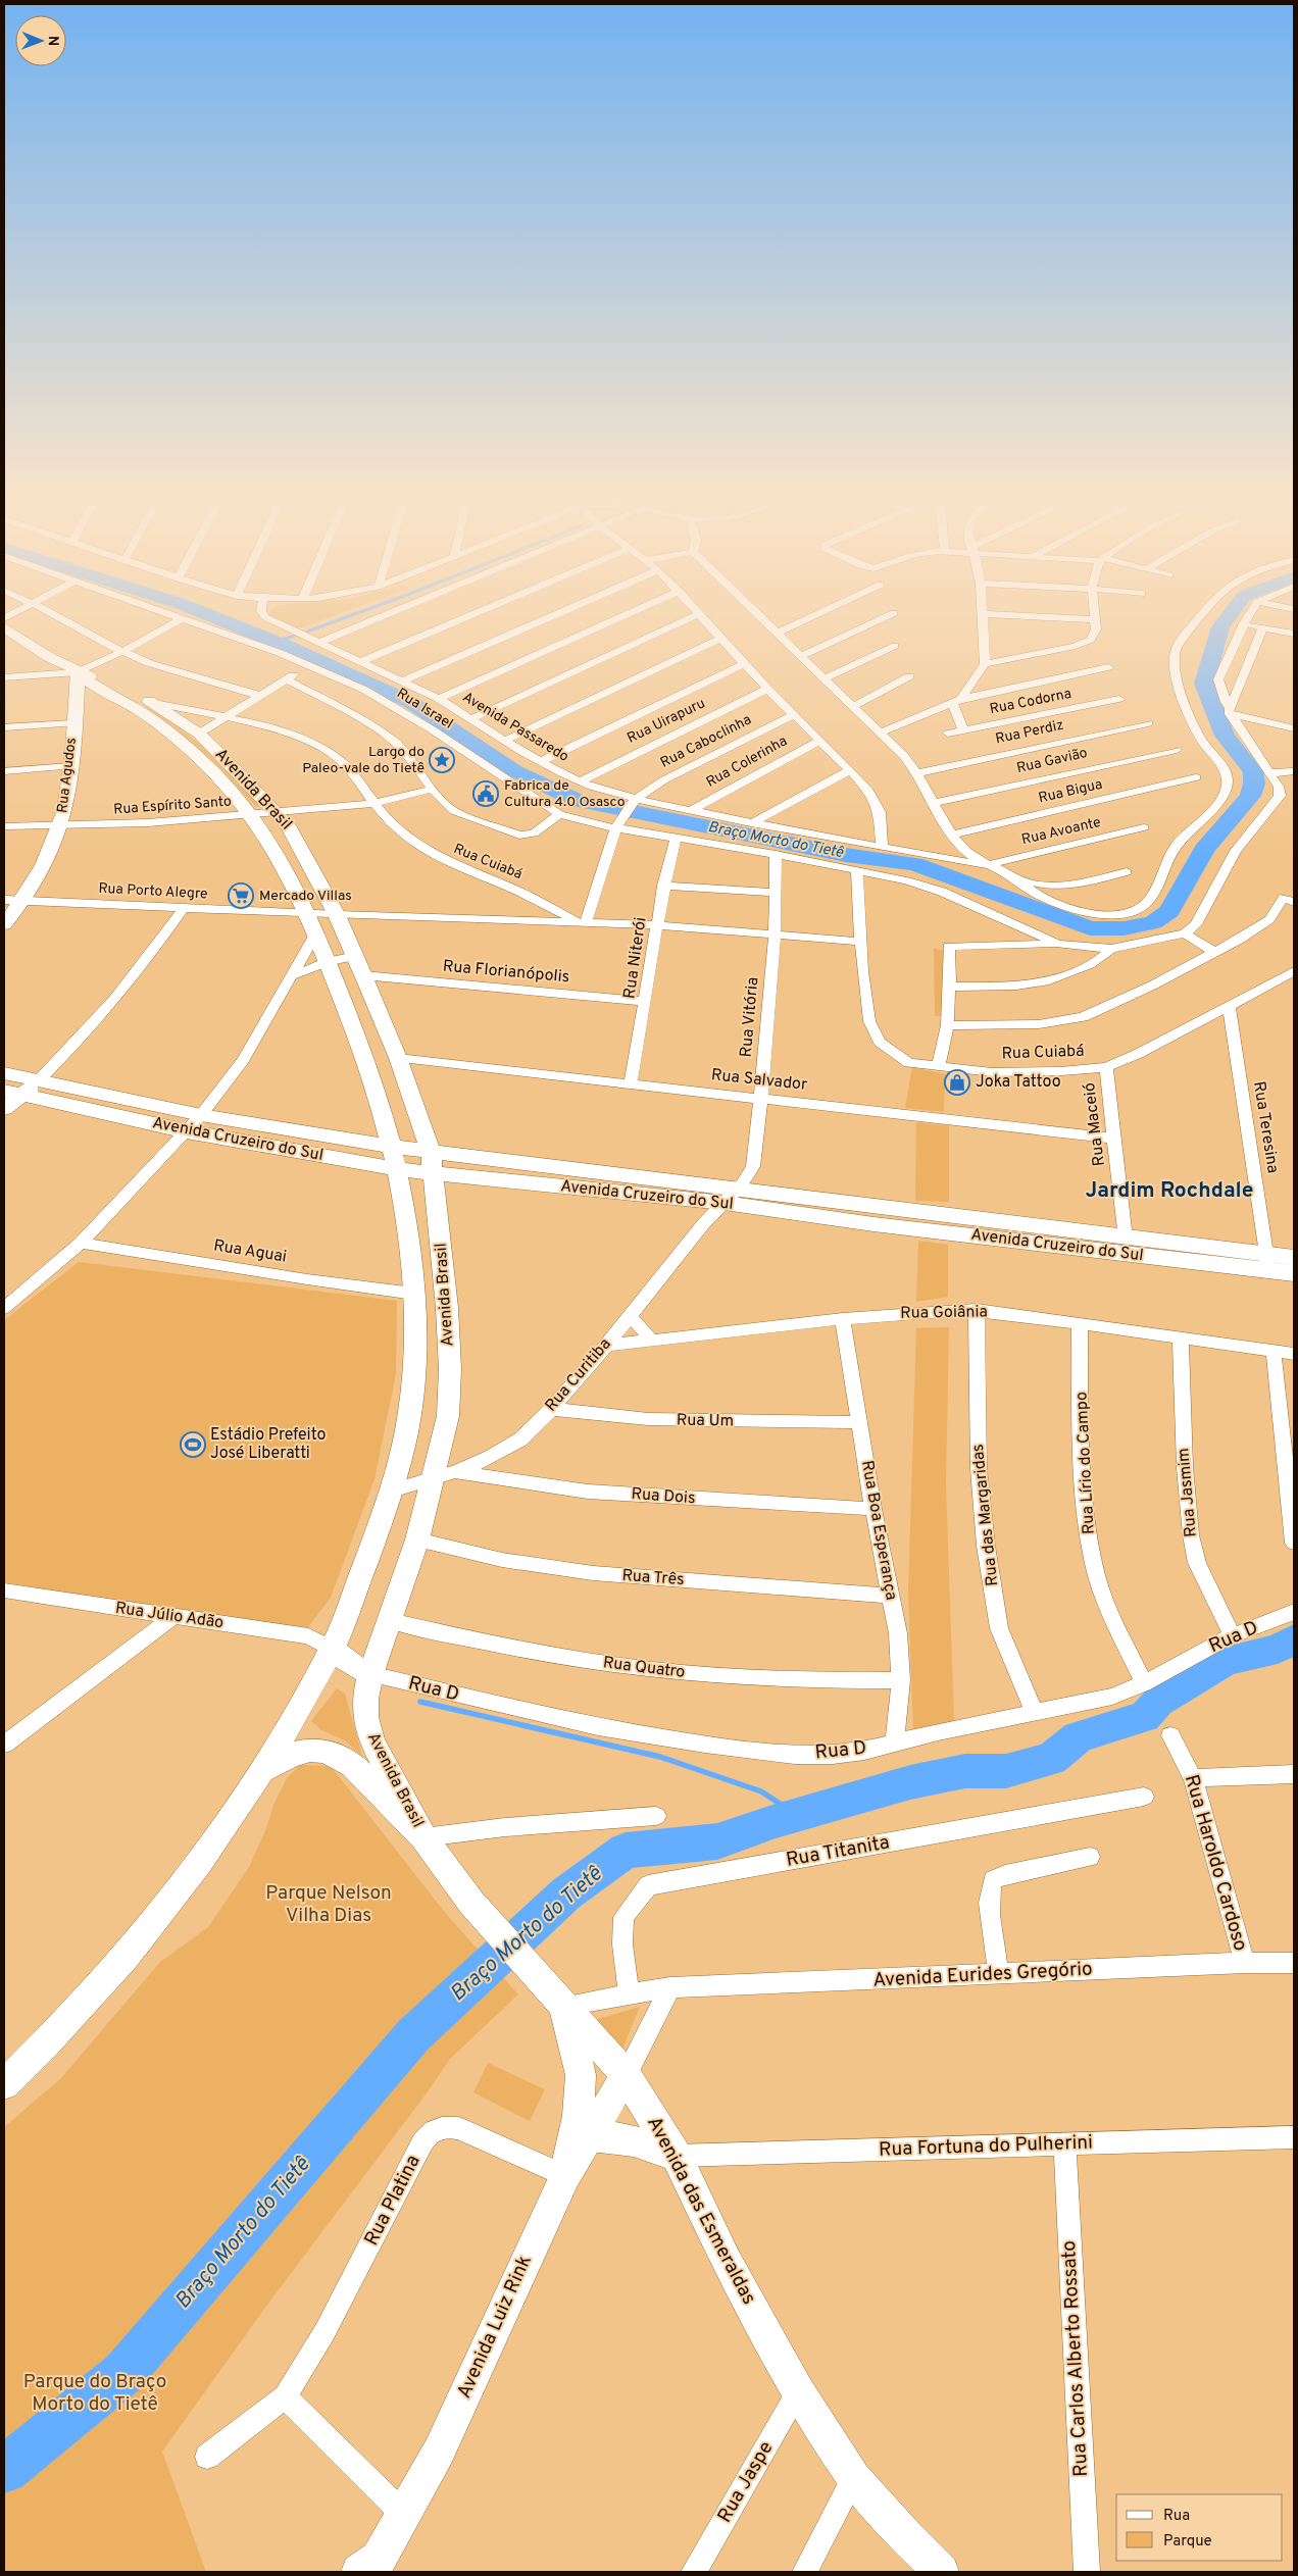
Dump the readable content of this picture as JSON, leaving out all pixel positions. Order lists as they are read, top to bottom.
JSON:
{
  "streets": {
    "main road": [
      "Rua Agudos",
      "Avenida Brasil",
      "Avenida Cruzeiro do Sul",
      "Avenida das Esmeraldas",
      "Avenida Luiz Rink"
    ],
    "street": [
      "Rua Codorna",
      "Rua Israel",
      "Rua Uirapuru",
      "Avenida Passaredo",
      "Rua Perdiz",
      "Rua Caboclinha",
      "Rua Gavião",
      "Rua Colerinha",
      "Rua Bigua",
      "Rua Espírito Santo",
      "Rua Avoante",
      "Rua Cuiabá",
      "Rua Porto Alegre",
      "Rua Niterói",
      "Rua Florianópolis",
      "Rua Vitória",
      "Rua Salvador",
      "Rua Maceió",
      "Rua Teresina",
      "Rua Aguai",
      "Rua Goiânia",
      "Rua Curitiba",
      "Rua Um",
      "Rua Lírio do Campo",
      "Rua Jasmim",
      "Rua Dois",
      "Rua das Margaridas",
      "Rua Boa Esperança",
      "Rua Três",
      "Rua Júlio Adão",
      "Rua D",
      "Rua Quatro",
      "Rua Titanita",
      "Rua Haroldo Cardoso",
      "Avenida Eurides Gregório",
      "Rua Fortuna do Pulherini",
      "Rua Platina",
      "Rua Carlos Alberto Rossato",
      "Rua Jaspe"
    ]
  },
  "crossings": [
    ["Rua Uirapuru", "Avenida Passaredo"],
    ["Avenida Passaredo", "Rua Caboclinha"],
    ["Avenida Passaredo", "Rua Colerinha"],
    ["Avenida Passaredo", "Rua Avoante"],
    ["Rua Agudos", "Avenida Brasil"],
    ["Rua Agudos", "Rua Espírito Santo"],
    ["Rua Agudos", "Rua Porto Alegre"],
    ["Avenida Brasil", "Rua Espírito Santo"],
    ["Avenida Brasil", "Rua Cuiabá"],
    ["Avenida Brasil", "Rua Porto Alegre"],
    ["Avenida Brasil", "Rua Florianópolis"],
    ["Avenida Brasil", "Rua Salvador"],
    ["Avenida Brasil", "Avenida Cruzeiro do Sul"],
    ["Avenida Brasil", "Rua Aguai"],
    ["Avenida Brasil", "Rua Curitiba"],
    ["Avenida Brasil", "Rua Dois"],
    ["Avenida Brasil", "Rua Três"],
    ["Avenida Brasil", "Rua Júlio Adão"],
    ["Avenida Brasil", "Rua D"],
    ["Avenida Brasil", "Rua Quatro"],
    ["Avenida Brasil", "Avenida das Esmeraldas"],
    ["Rua Espírito Santo", "Rua Cuiabá"],
    ["Rua Cuiabá", "Rua Porto Alegre"],
    ["Rua Cuiabá", "Rua Niterói"],
    ["Rua Cuiabá", "Rua Vitória"],
    ["Rua Cuiabá", "Rua Maceió"],
    ["Rua Cuiabá", "Rua Teresina"],
    ["Rua Niterói", "Rua Florianópolis"],
    ["Rua Niterói", "Rua Salvador"],
    ["Rua Vitória", "Rua Salvador"],
    ["Rua Vitória", "Avenida Cruzeiro do Sul"],
    ["Rua Vitória", "Rua Curitiba"],
    ["Rua Salvador", "Rua Maceió"],
    ["Rua Maceió", "Avenida Cruzeiro do Sul"],
    ["Rua Teresina", "Avenida Cruzeiro do Sul"],
    ["Avenida Cruzeiro do Sul", "Rua Curitiba"],
    ["Rua Goiânia", "Rua Curitiba"],
    ["Rua Goiânia", "Rua Lírio do Campo"],
    ["Rua Goiânia", "Rua Jasmim"],
    ["Rua Goiânia", "Rua das Margaridas"],
    ["Rua Goiânia", "Rua Boa Esperança"],
    ["Rua Curitiba", "Rua Um"],
    ["Rua Curitiba", "Rua Dois"],
    ["Rua Um", "Rua Boa Esperança"],
    ["Rua Lírio do Campo", "Rua D"],
    ["Rua Jasmim", "Rua D"],
    ["Rua Dois", "Rua Boa Esperança"],
    ["Rua das Margaridas", "Rua D"],
    ["Rua Boa Esperança", "Rua Três"],
    ["Rua Boa Esperança", "Rua D"],
    ["Rua Boa Esperança", "Rua Quatro"],
    ["Rua Titanita", "Avenida Eurides Gregório"],
    ["Rua Haroldo Cardoso", "Avenida Eurides Gregório"],
    ["Avenida Eurides Gregório", "Avenida das Esmeraldas"],
    ["Rua Fortuna do Pulherini", "Avenida das Esmeraldas"],
    ["Rua Fortuna do Pulherini", "Rua Carlos Alberto Rossato"],
    ["Rua Platina", "Avenida Luiz Rink"],
    ["Avenida das Esmeraldas", "Avenida Luiz Rink"],
    ["Avenida das Esmeraldas", "Rua Jaspe"]
  ],
  "districts": ["Jardim Rochdale"],
  "water": ["Braço Morto do Tietê"],
  "parks": ["Parque Nelson Vilha Dias", "Parque do Braço Morto do Tietê"],
  "places": {
    "place": ["Largo do Paleo-vale do Tietê"],
    "public building": ["Fabrica de Cultura 4.0 Osasco"],
    "supermarket": ["Mercado Villas"],
    "shop": ["Joka Tattoo"],
    "sports": ["Estádio Prefeito José Liberatti"]
  },
  "legend": ["Rua", "Parque"],
  "north": "right"
}
